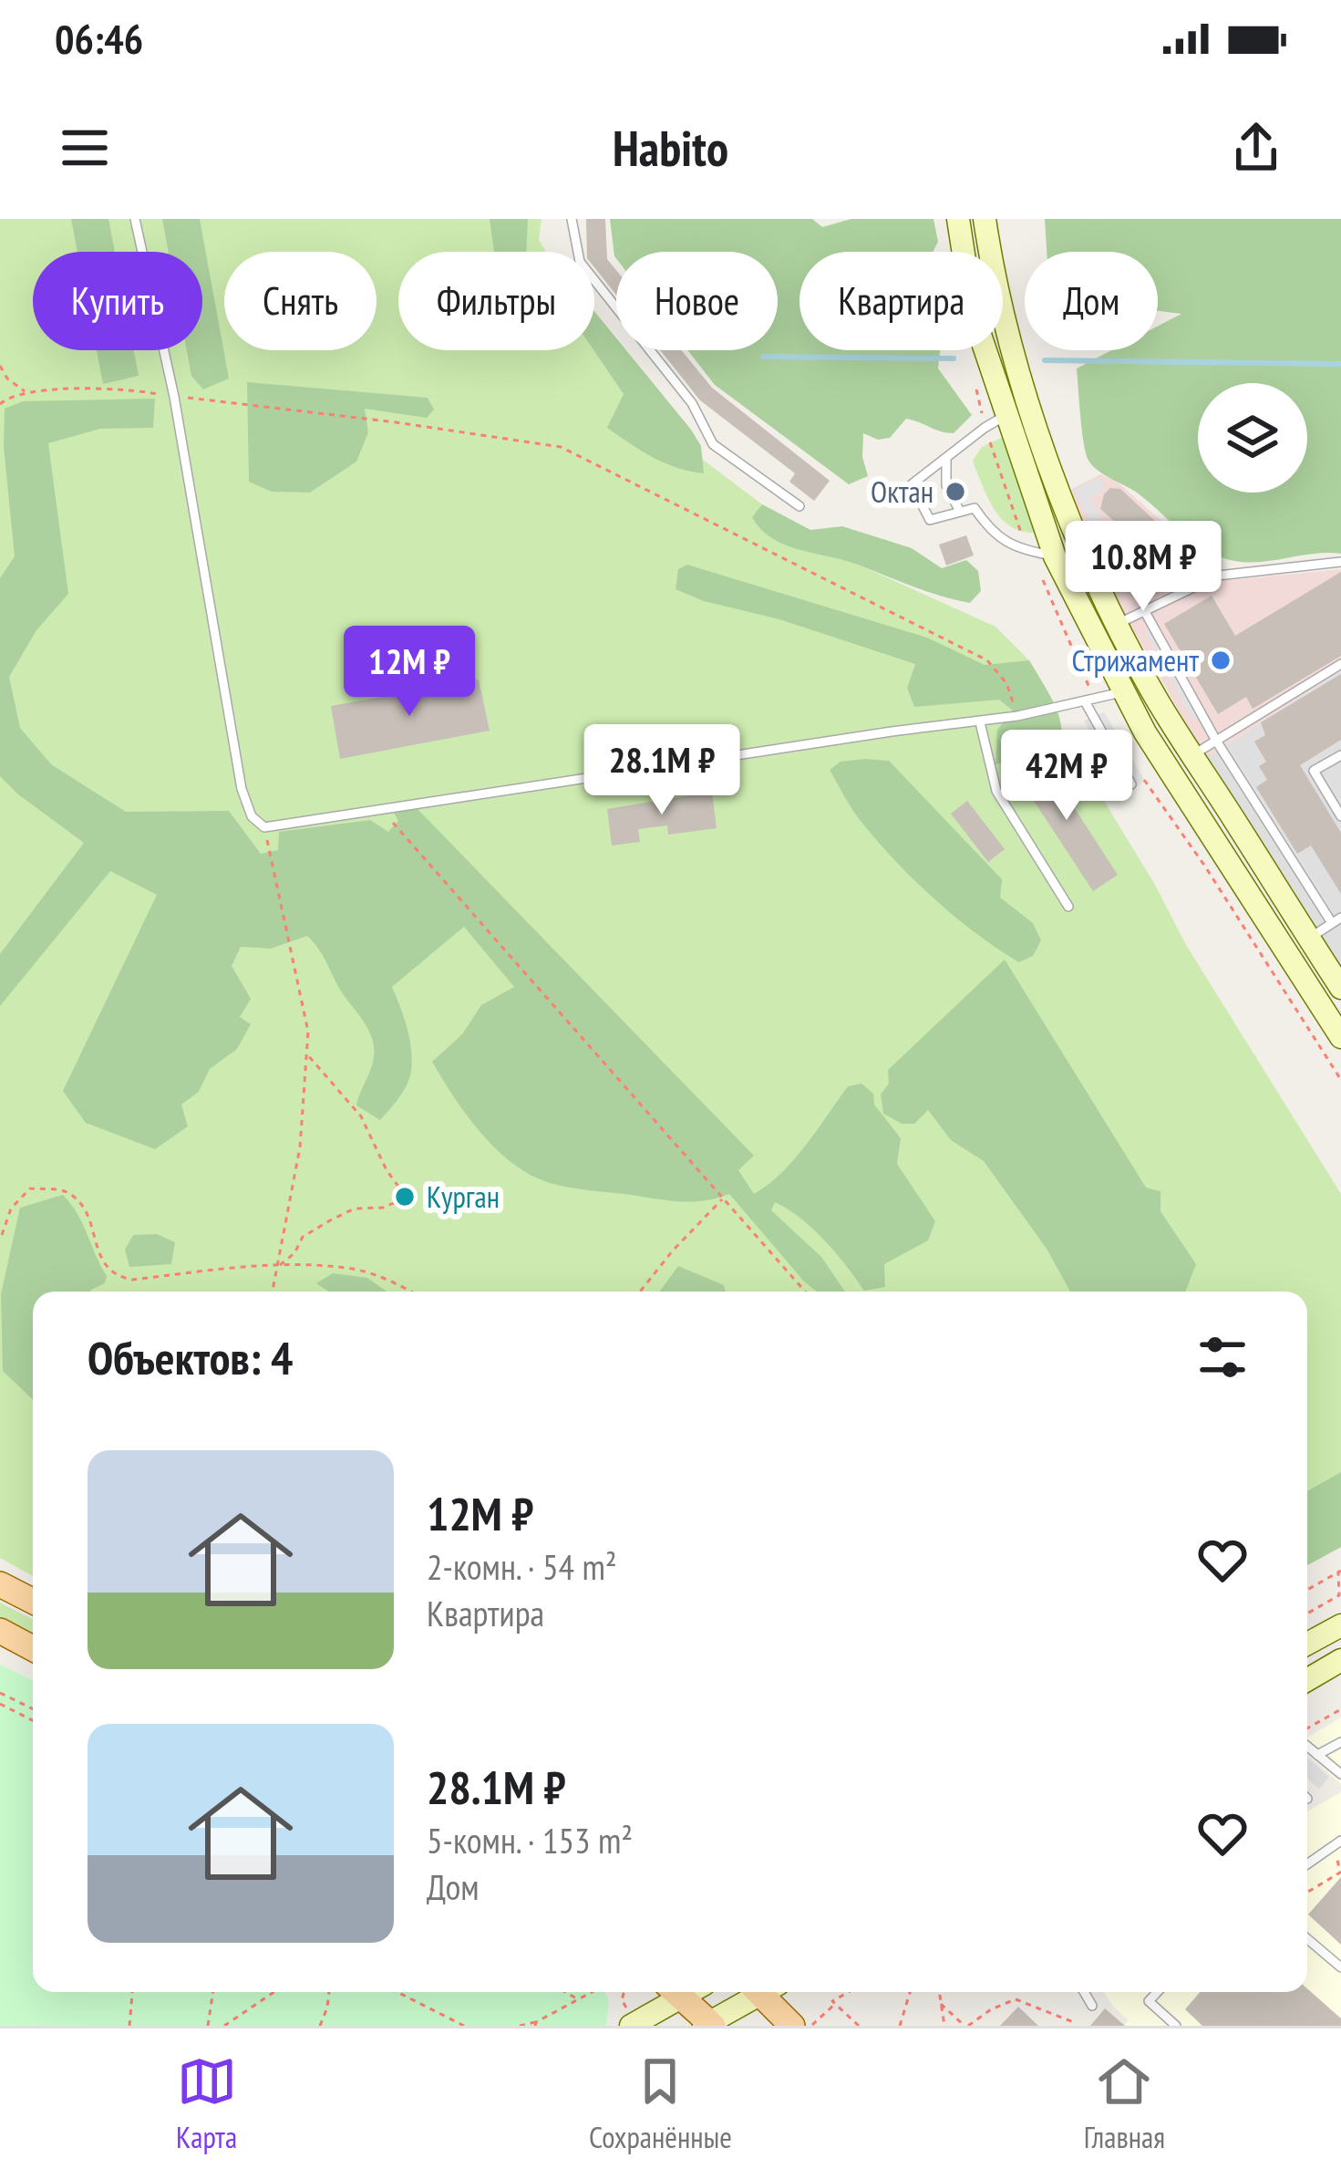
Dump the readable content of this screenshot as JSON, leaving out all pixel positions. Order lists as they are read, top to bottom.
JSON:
{
  "places": ["Октан", "Стрижамент", "Курган"],
  "page": {
    "status": "06:46",
    "header": "Habito",
    "chip": [
      "Купить",
      "Снять",
      "Фильтры",
      "Новое",
      "Квартира",
      "Дом"
    ],
    "price": [
      "10.8M ₽",
      "12M ₽",
      "28.1M ₽",
      "42M ₽"
    ],
    "heading": "Объектов: 4",
    "list": [
      {
        "name": "12M ₽",
        "note": "2-комн. · 54 m² · Квартира"
      },
      {
        "name": "28.1M ₽",
        "note": "5-комн. · 153 m² · Дом"
      }
    ],
    "tabs": ["Карта", "Сохранённые", "Главная"]
  }
}
